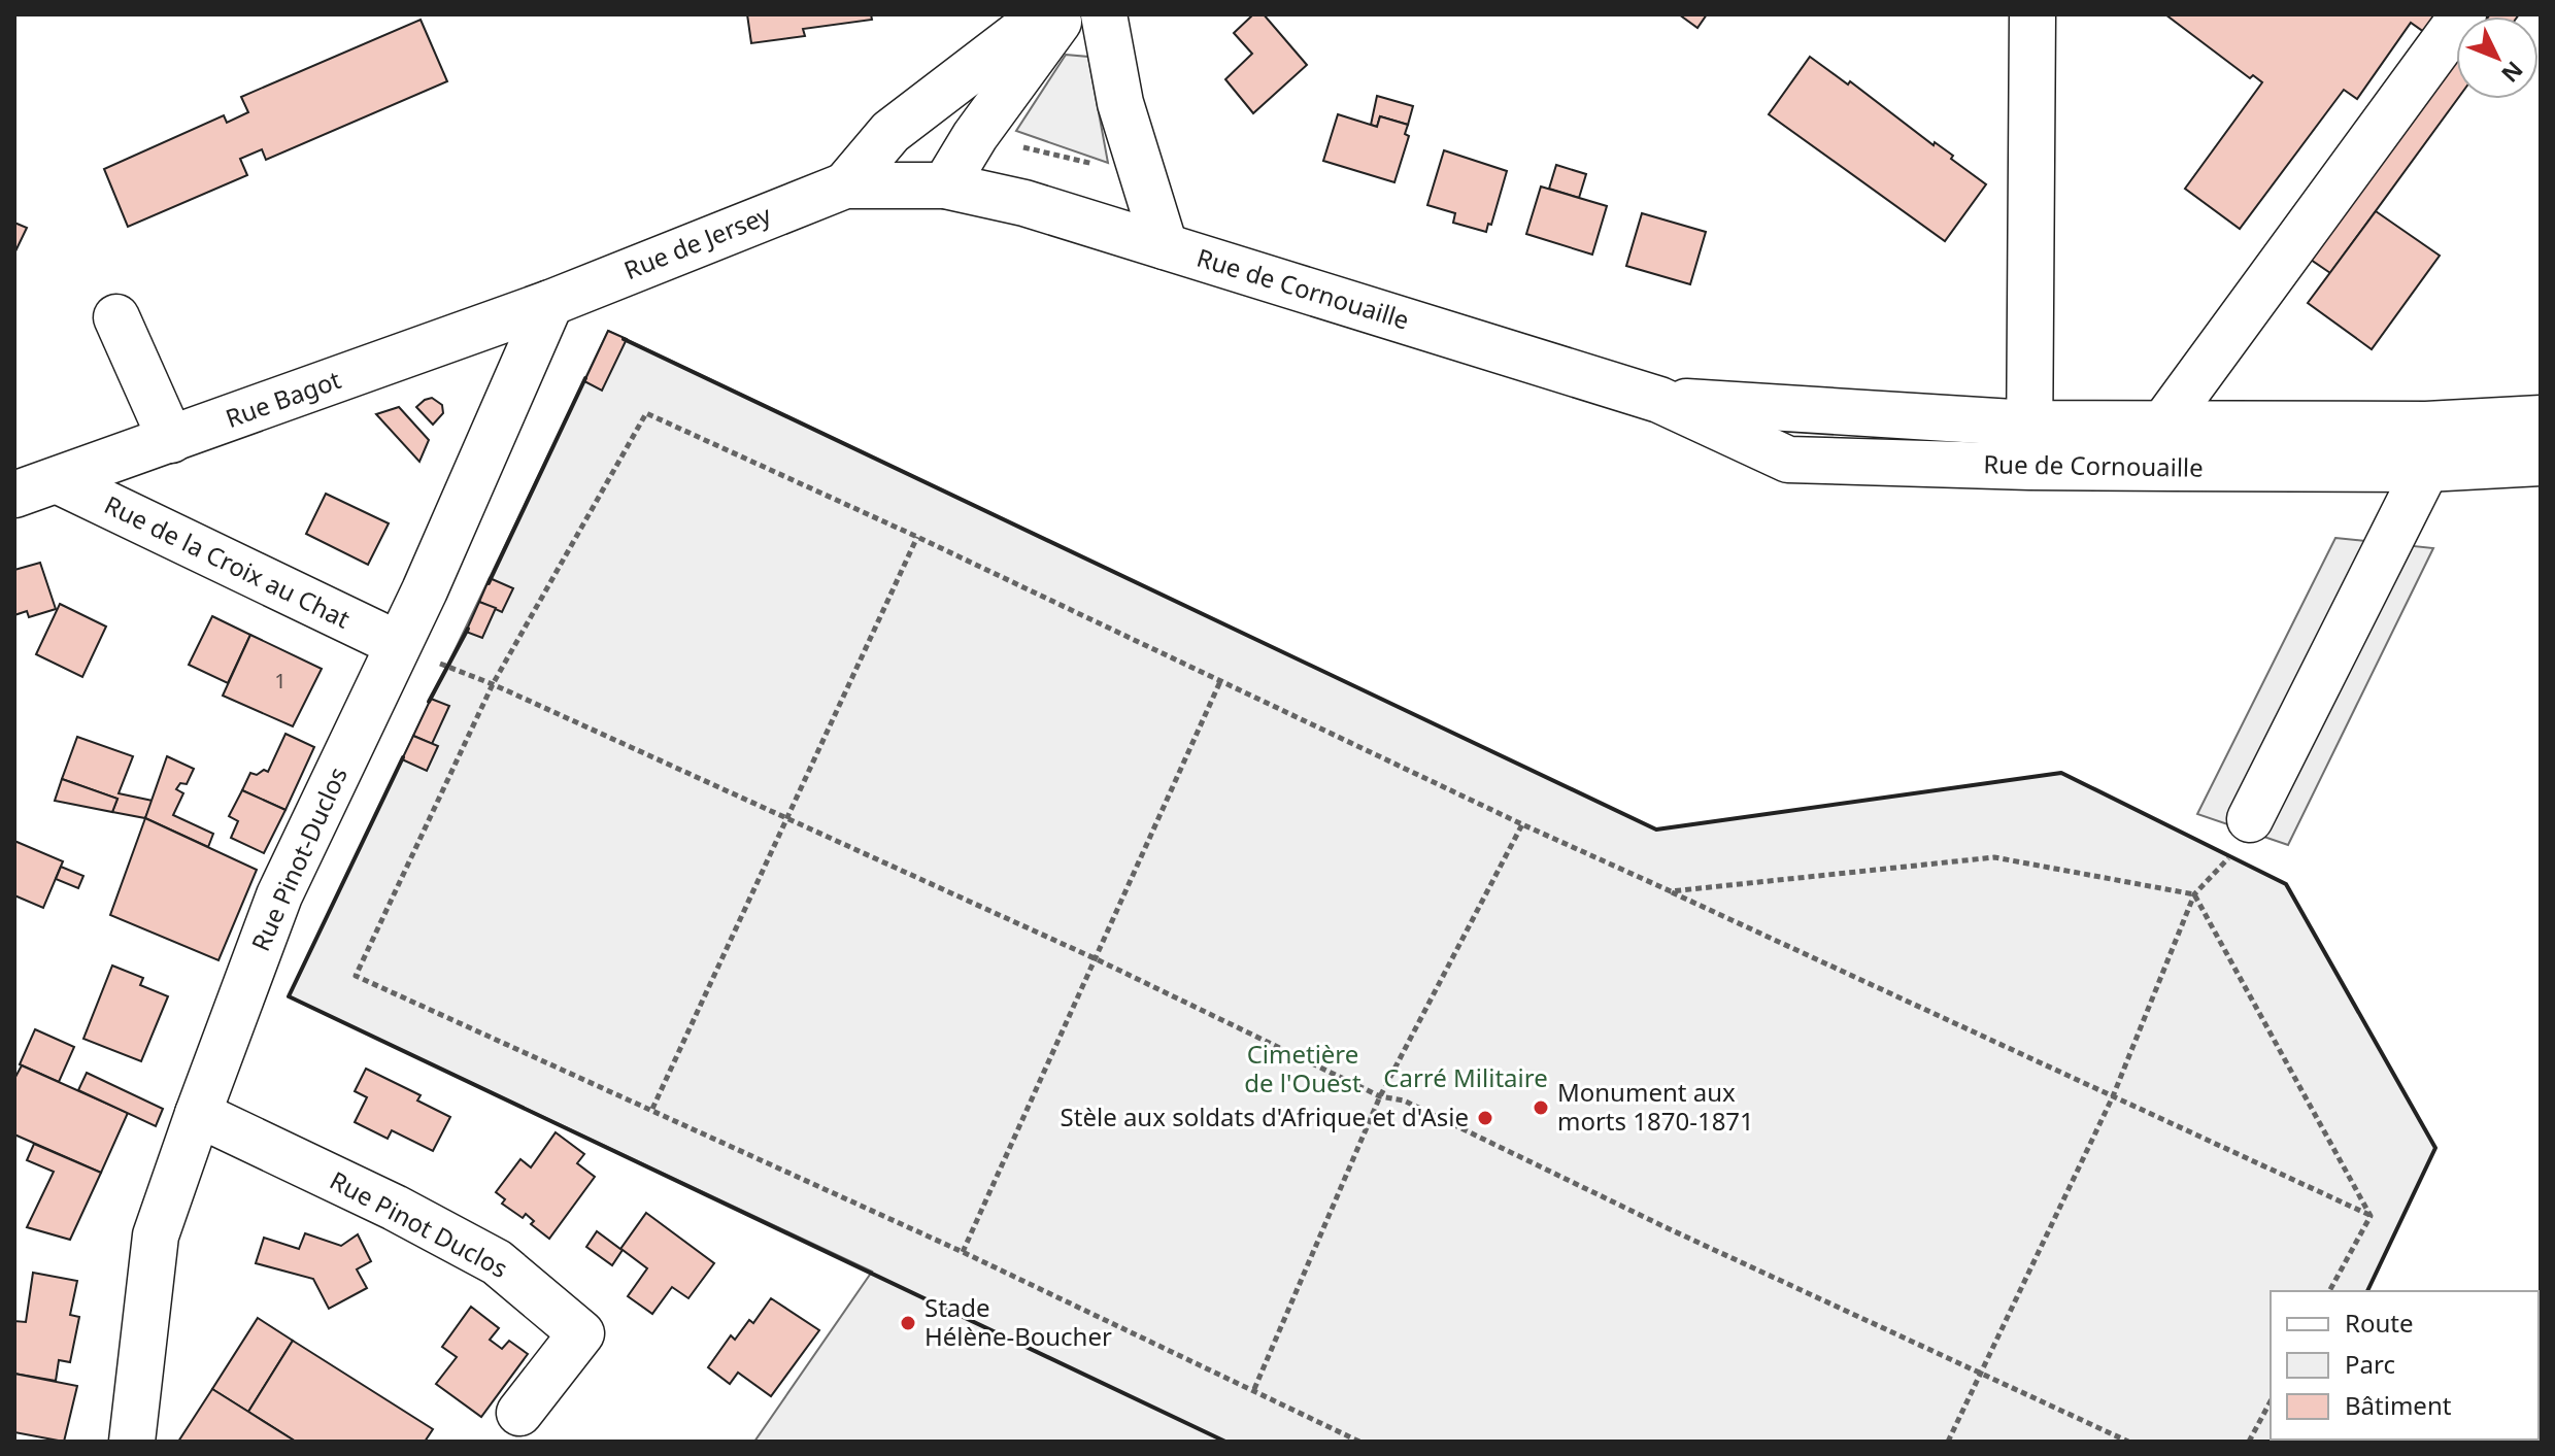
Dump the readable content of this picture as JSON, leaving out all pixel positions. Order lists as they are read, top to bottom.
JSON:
{
  "streets": {
    "street": [
      "Rue de Jersey",
      "Rue de Cornouaille",
      "Rue Bagot",
      "Rue de la Croix au Chat",
      "Rue Pinot-Duclos",
      "Rue Pinot Duclos"
    ]
  },
  "crossings": [
    ["Rue de Jersey", "Rue de Cornouaille"],
    ["Rue de Jersey", "Rue Bagot"],
    ["Rue de Jersey", "Rue Pinot-Duclos"],
    ["Rue Bagot", "Rue de la Croix au Chat"],
    ["Rue Bagot", "Rue Pinot-Duclos"],
    ["Rue de la Croix au Chat", "Rue Pinot-Duclos"],
    ["Rue Pinot-Duclos", "Rue Pinot Duclos"]
  ],
  "parks": ["Cimetière de l'Ouest", "Carré Militaire"],
  "places": ["Monument aux morts 1870-1871", "Stèle aux soldats d'Afrique et d'Asie", "Stade Hélène-Boucher"],
  "house_numbers": ["1"],
  "legend": ["Route", "Parc", "Bâtiment"],
  "north": "bottom right"
}
